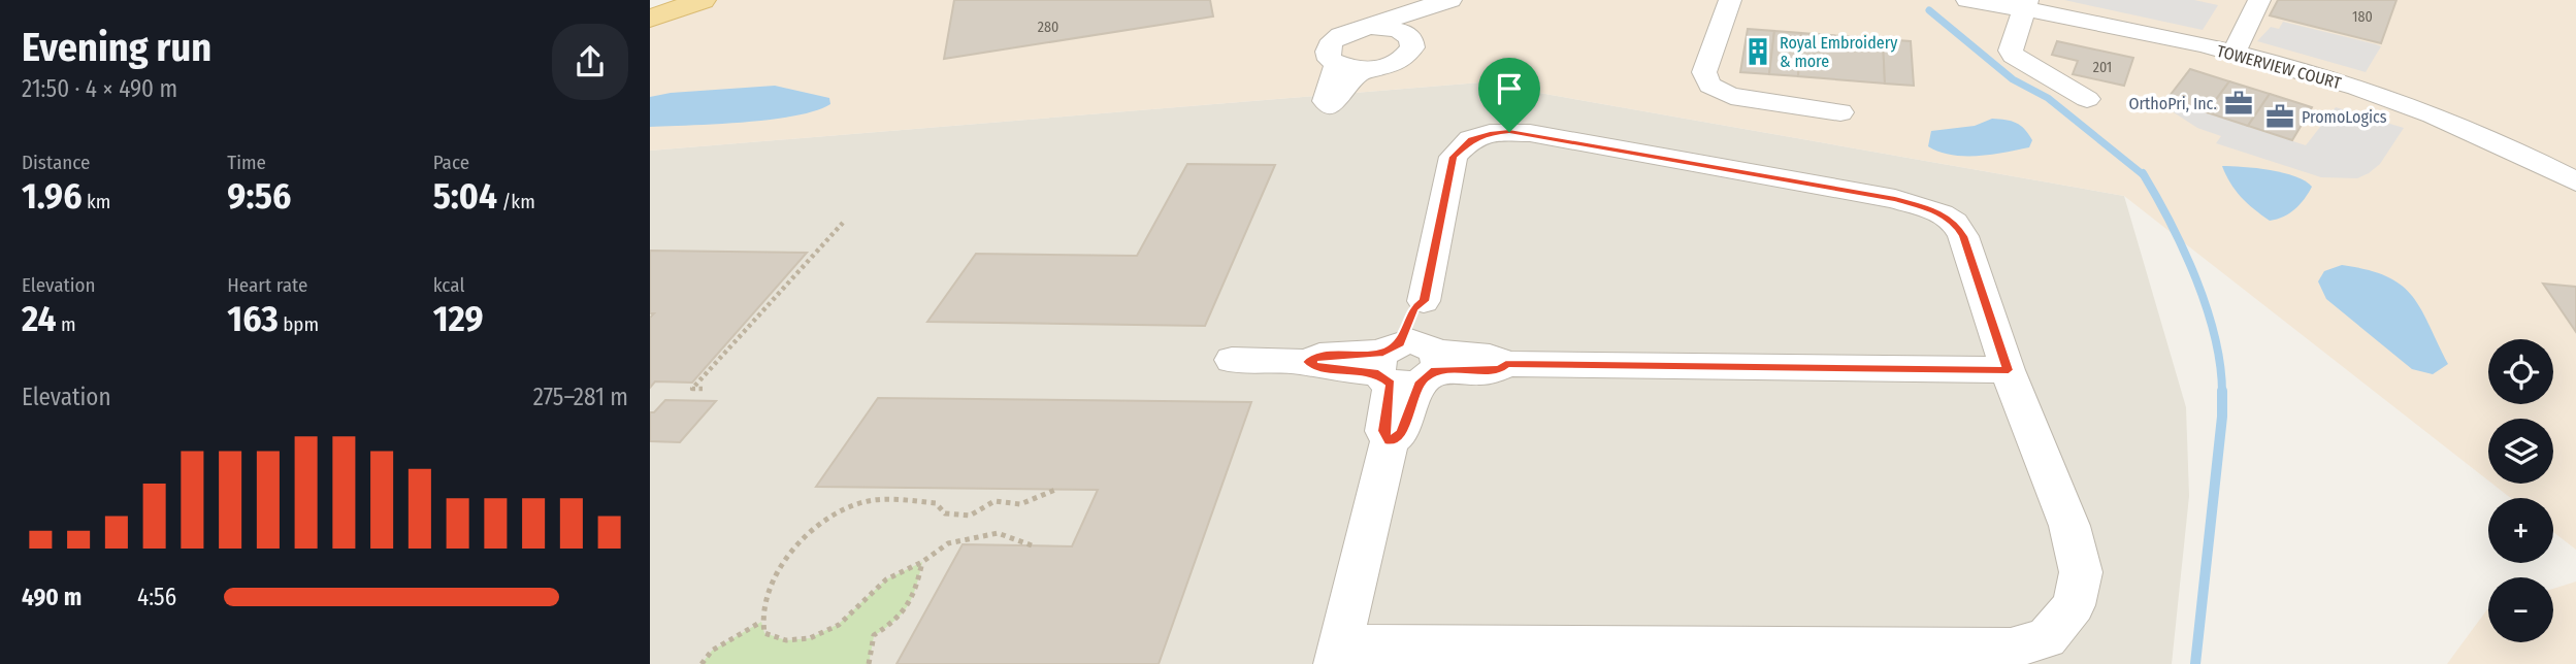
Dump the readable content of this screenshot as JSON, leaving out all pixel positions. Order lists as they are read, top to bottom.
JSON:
{
  "streets": {
    "street": ["TOWERVIEW COURT"]
  },
  "places": {
    "building": ["Royal Embroidery & more"],
    "office": ["OrthoPri, Inc.", "PromoLogics"]
  },
  "house_numbers": ["180", "280", "201"],
  "page": {
    "heading": ["Evening run", "21:50 · 4 × 490 m"],
    "stats": [
      ["Distance", "1.96 km"],
      ["Time", "9:56"],
      ["Pace", "5:04 /km"],
      ["Elevation", "24 m"],
      ["Heart rate", "163 bpm"],
      ["kcal", "129"]
    ],
    "map_buttons": ["+", "−"],
    "chart": ["Elevation", "275–281 m"],
    "list": [
      {
        "name": "490 m",
        "note": "4:56"
      }
    ]
  }
}
